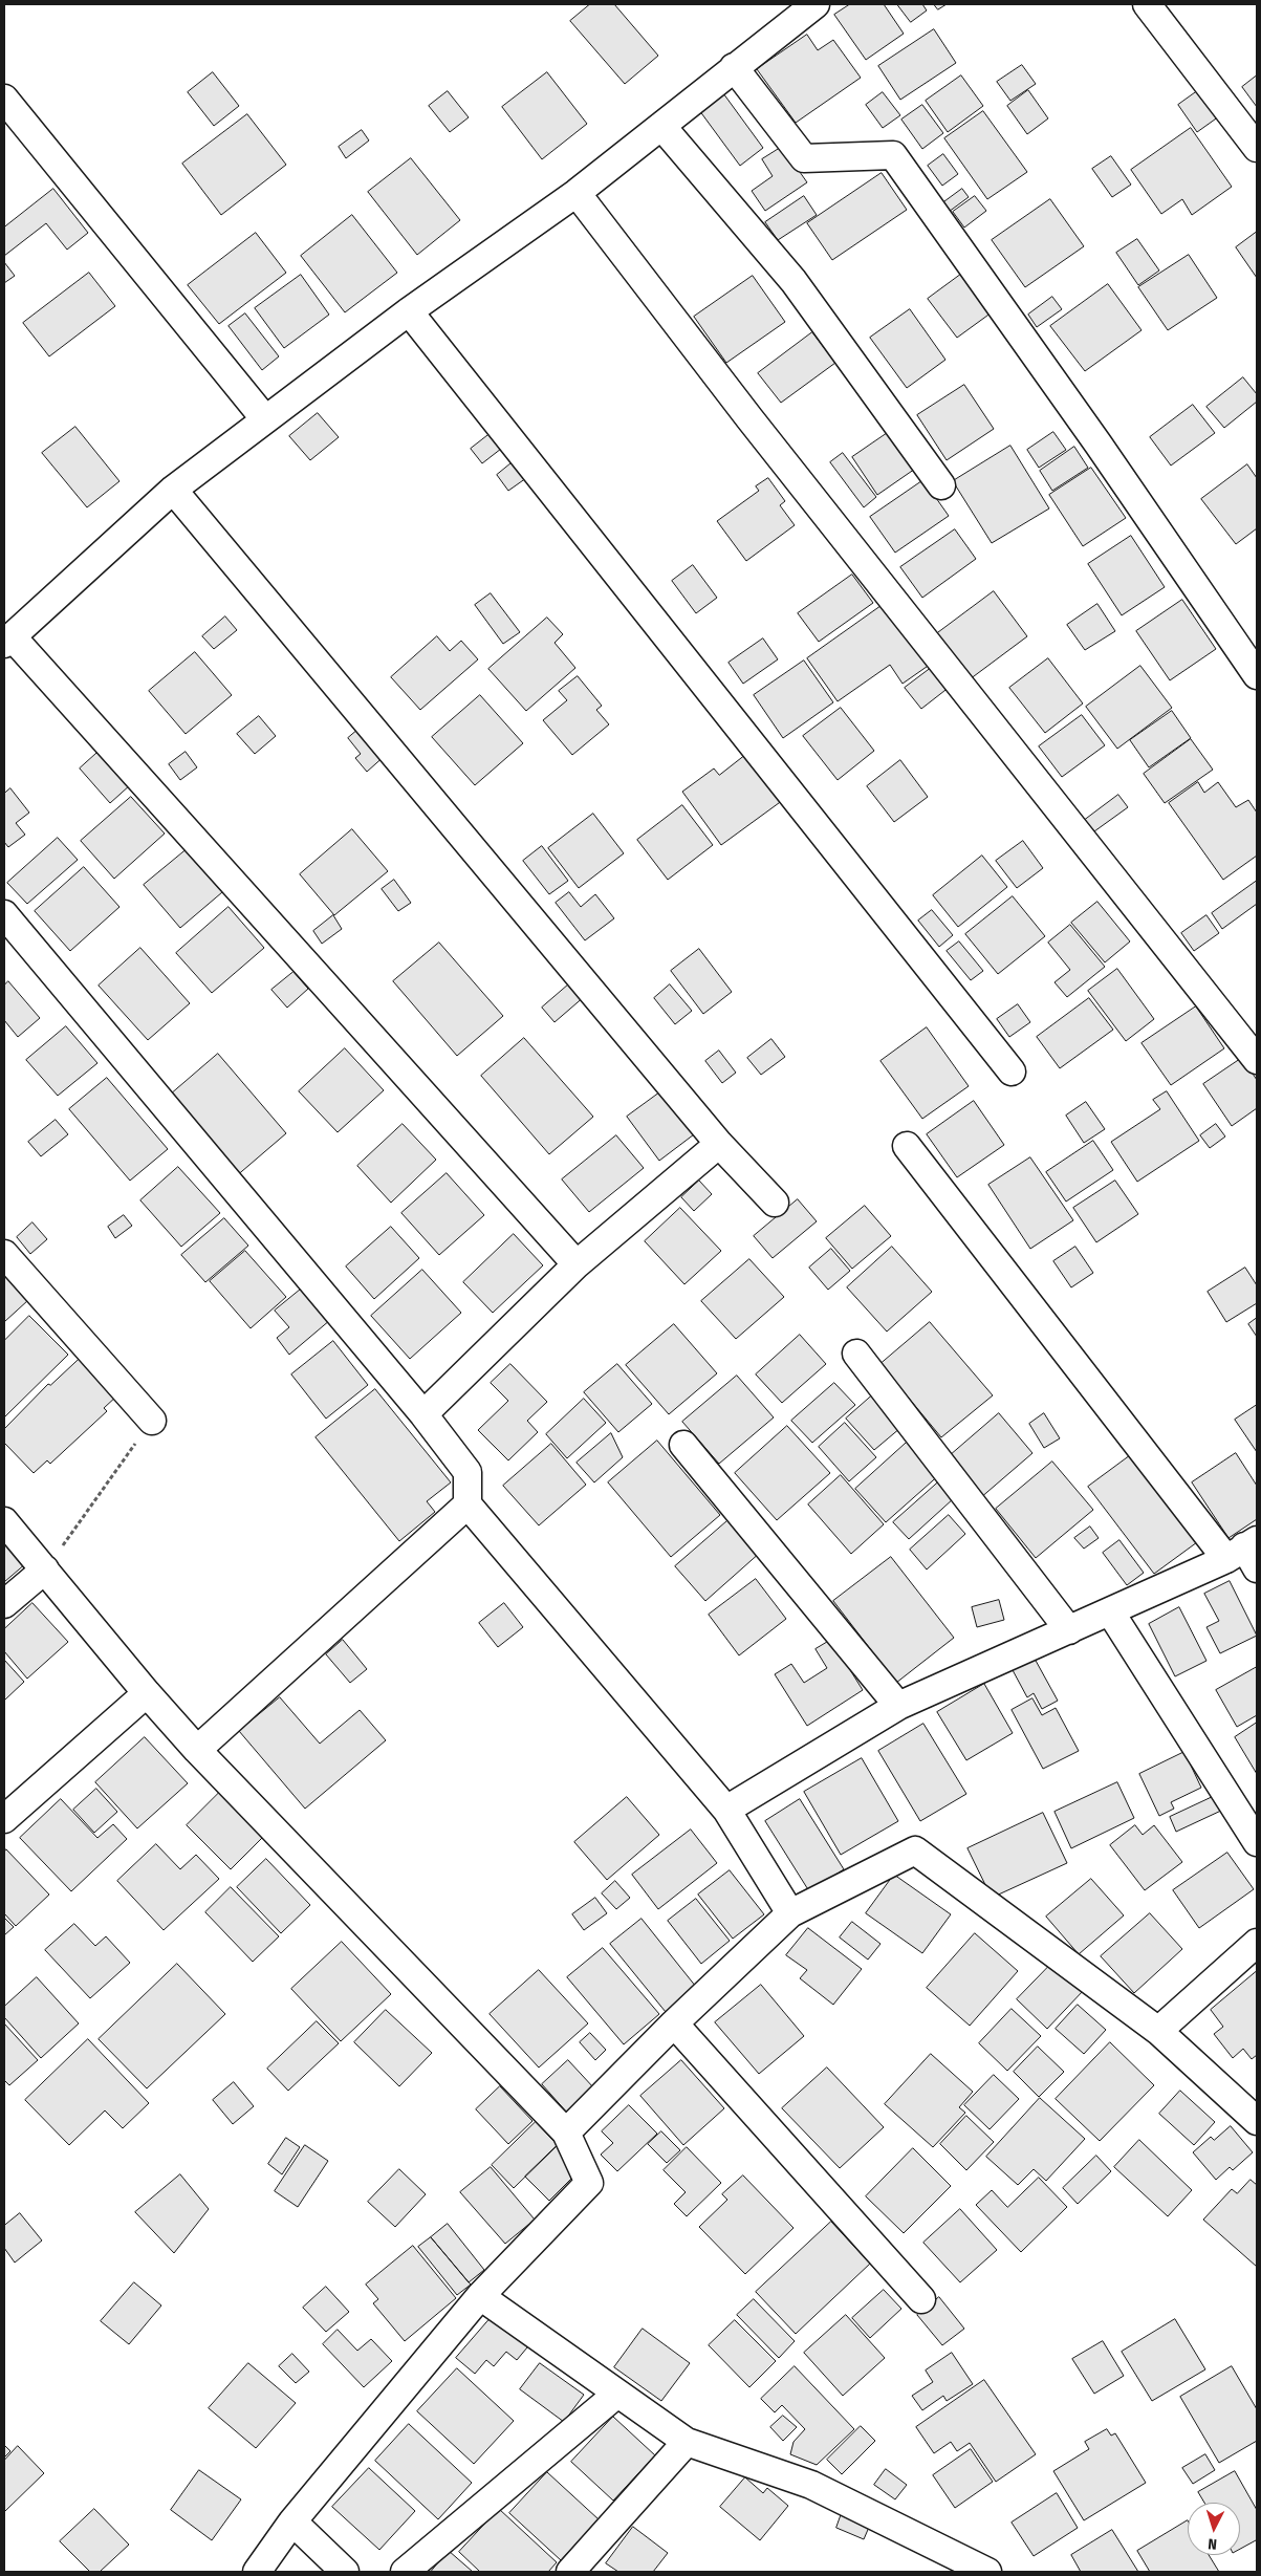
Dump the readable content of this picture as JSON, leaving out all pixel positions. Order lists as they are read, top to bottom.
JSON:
{
  "north": "bottom"
}
